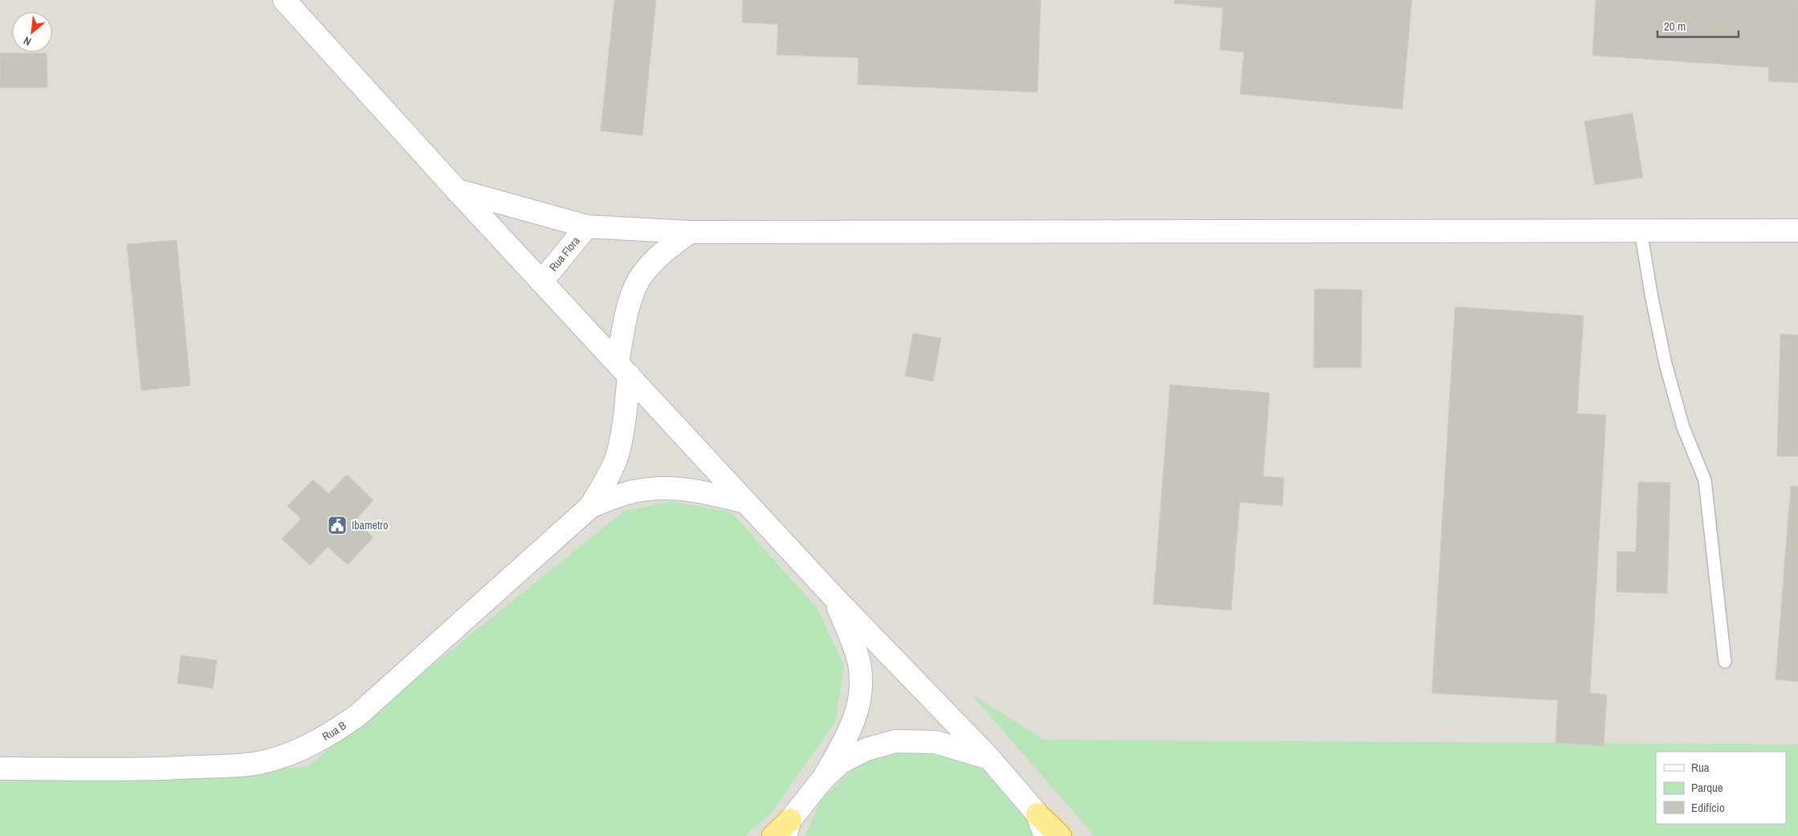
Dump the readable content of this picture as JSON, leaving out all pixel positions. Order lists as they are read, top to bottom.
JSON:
{
  "streets": {
    "street": ["Rua Flora", "Rua B"]
  },
  "places": {
    "public building": ["Ibametro"]
  },
  "legend": ["Rua", "Parque", "Edifício"],
  "scale_bar": "20 m",
  "north": "bottom left"
}
